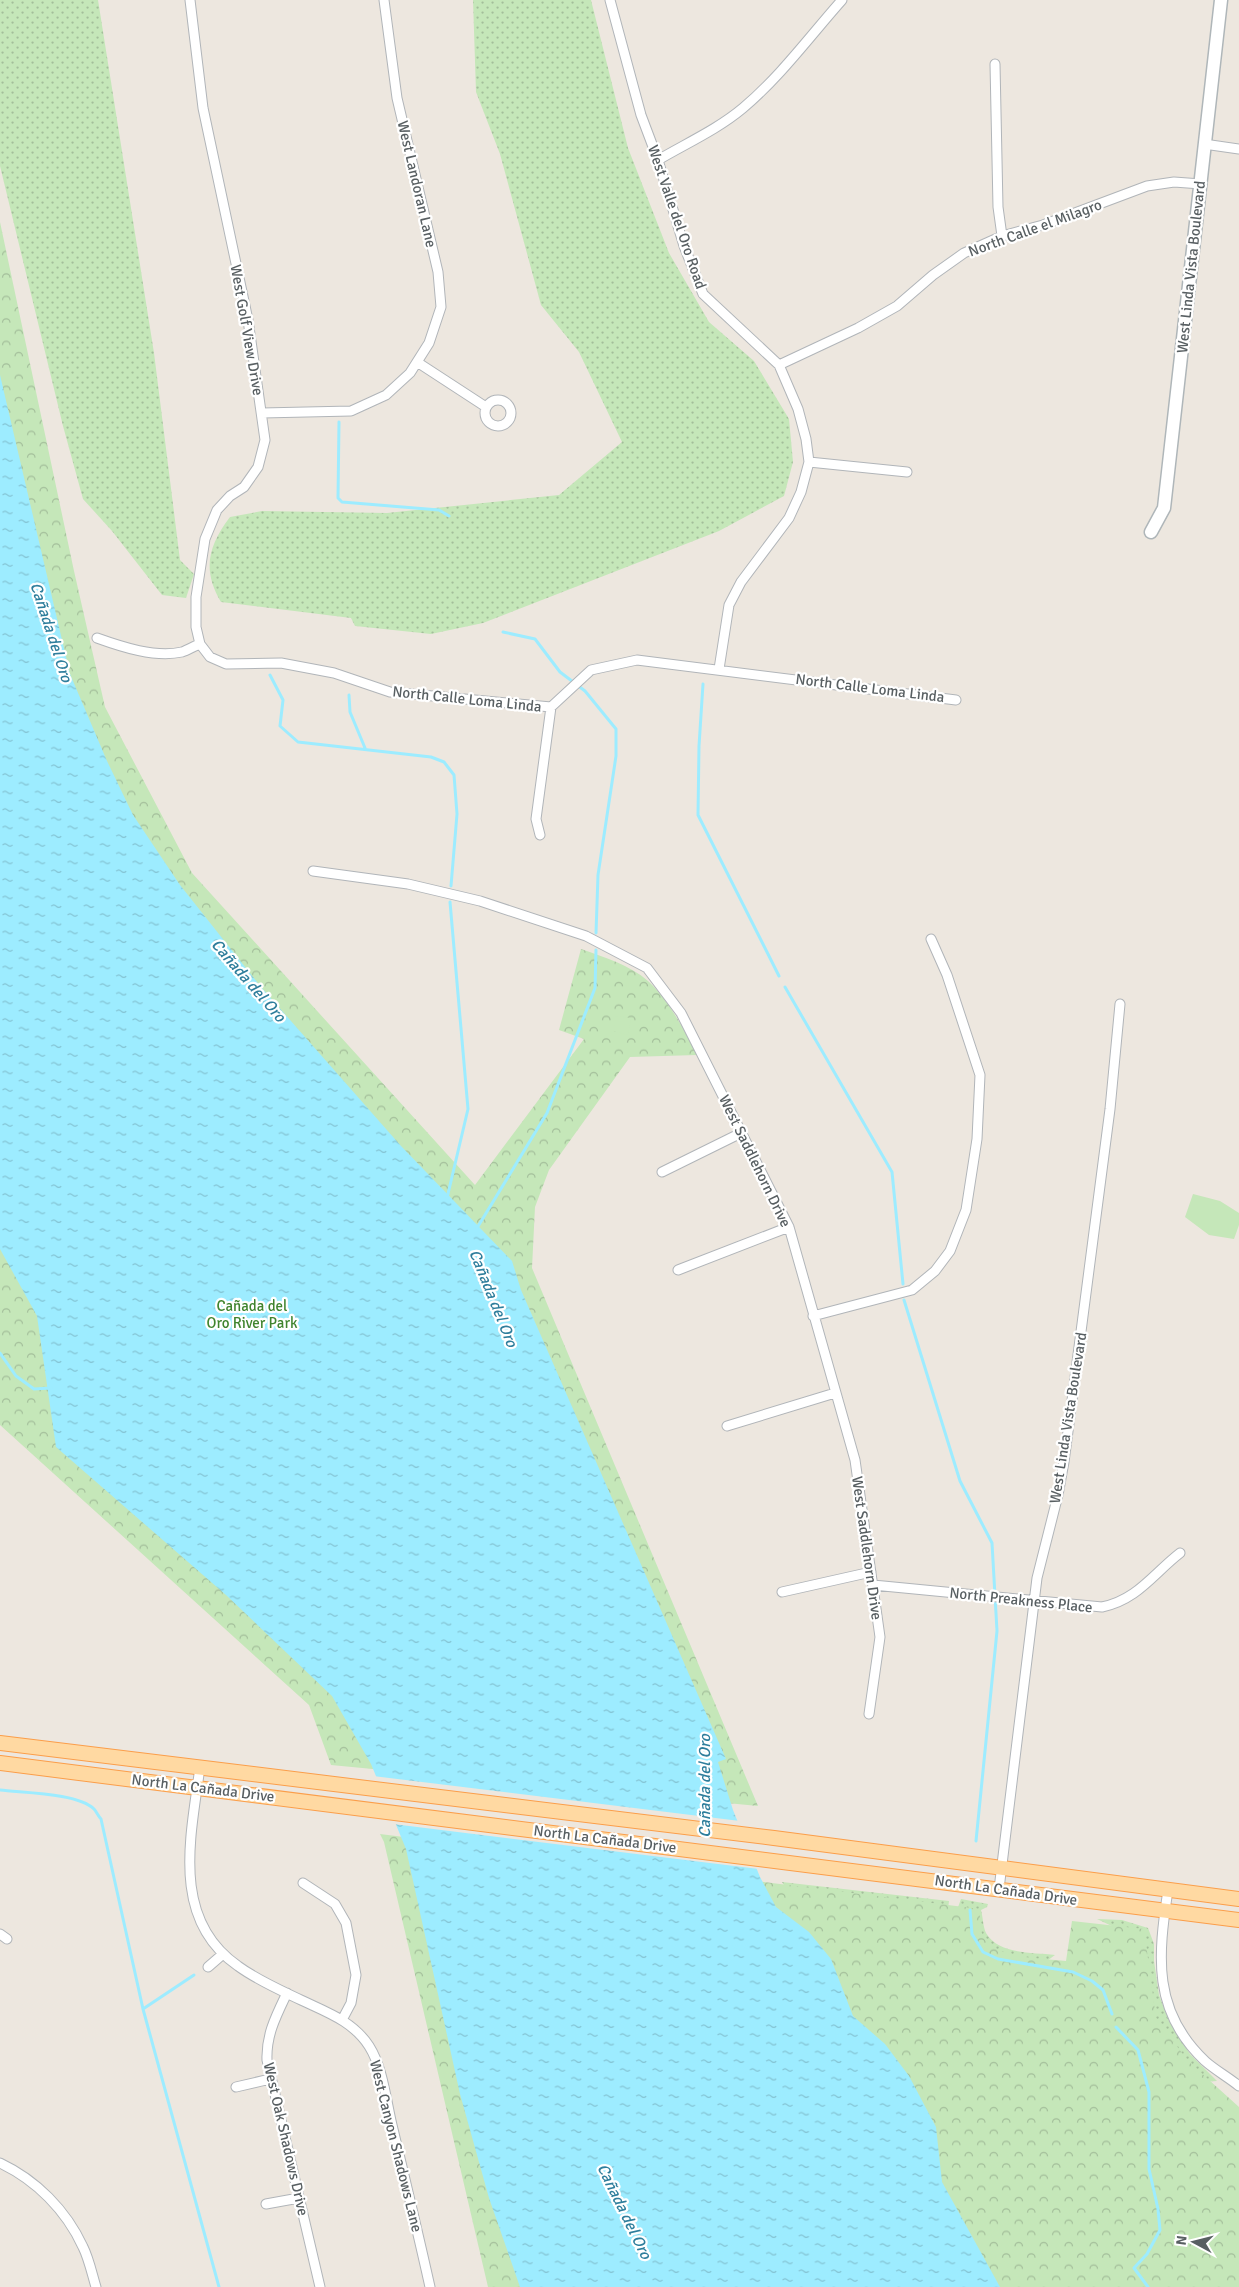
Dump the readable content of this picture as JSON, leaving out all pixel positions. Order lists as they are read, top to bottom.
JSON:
{
  "streets": {
    "main road": ["North La Cañada Drive"],
    "street": [
      "West Landoran Lane",
      "West Valle del Oro Road",
      "North Calle el Milagro",
      "West Linda Vista Boulevard",
      "West Golf View Drive",
      "North Calle Loma Linda",
      "West Saddlehorn Drive",
      "North Preakness Place",
      "West Oak Shadows Drive",
      "West Canyon Shadows Lane"
    ]
  },
  "crossings": [
    ["West Landoran Lane", "West Golf View Drive"],
    ["West Valle del Oro Road", "North Calle el Milagro"],
    ["West Valle del Oro Road", "North Calle Loma Linda"],
    ["North Calle el Milagro", "West Linda Vista Boulevard"],
    ["West Linda Vista Boulevard", "North Preakness Place"],
    ["West Linda Vista Boulevard", "North La Cañada Drive"],
    ["West Golf View Drive", "North Calle Loma Linda"],
    ["West Saddlehorn Drive", "North Preakness Place"],
    ["North La Cañada Drive", "West Canyon Shadows Lane"],
    ["West Oak Shadows Drive", "West Canyon Shadows Lane"]
  ],
  "water": ["Cañada del Oro"],
  "parks": ["Cañada del Oro River Park"],
  "north": "left"
}
